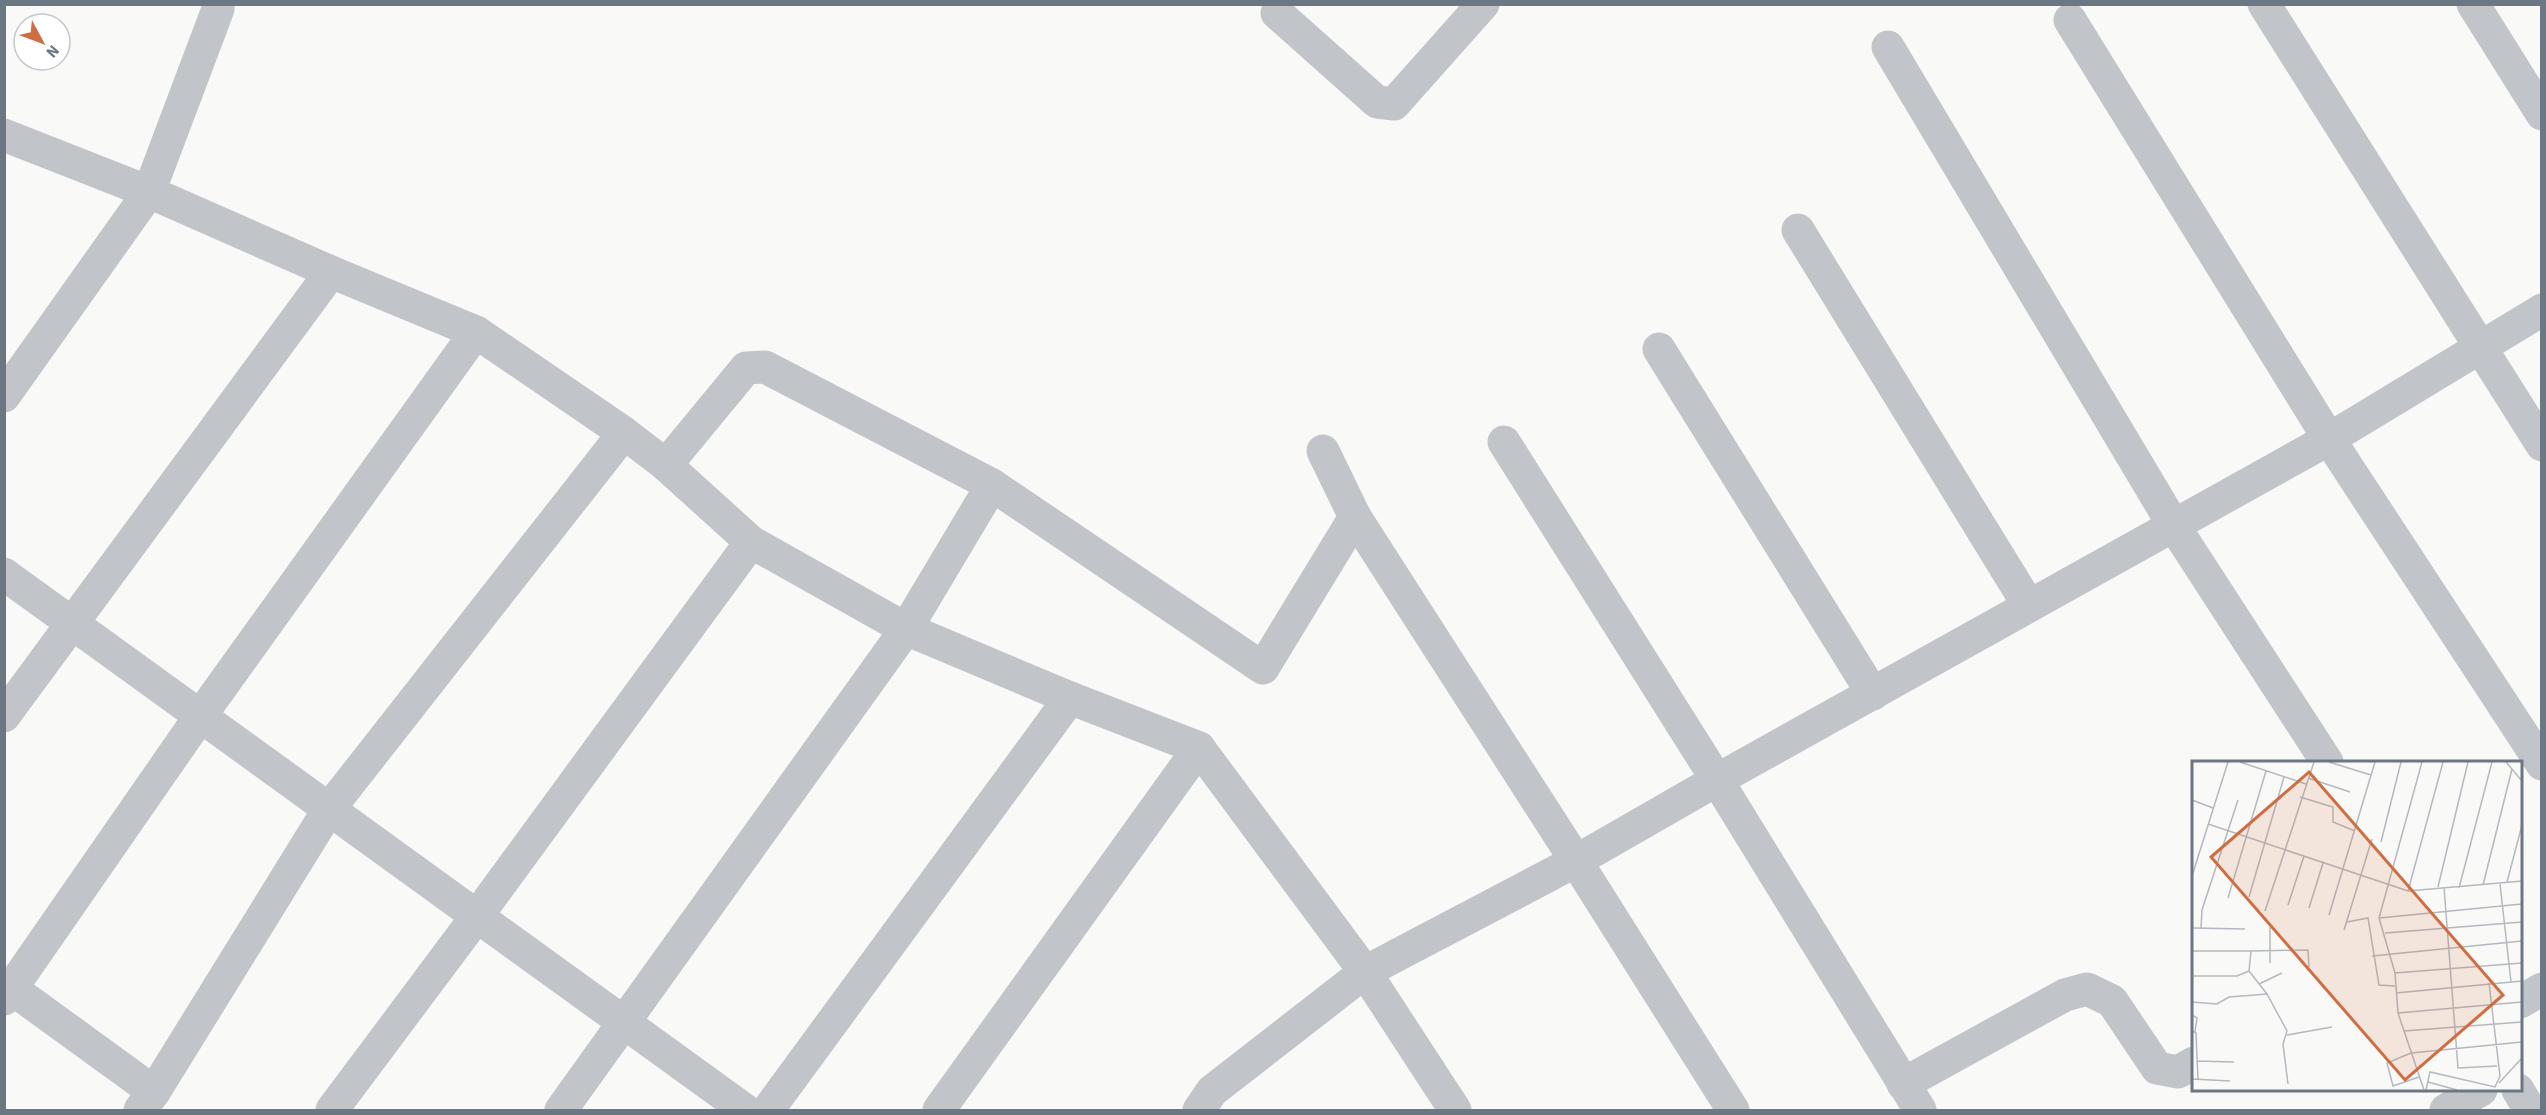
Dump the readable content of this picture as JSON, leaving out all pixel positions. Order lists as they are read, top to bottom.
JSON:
{
  "north": "bottom right"
}
